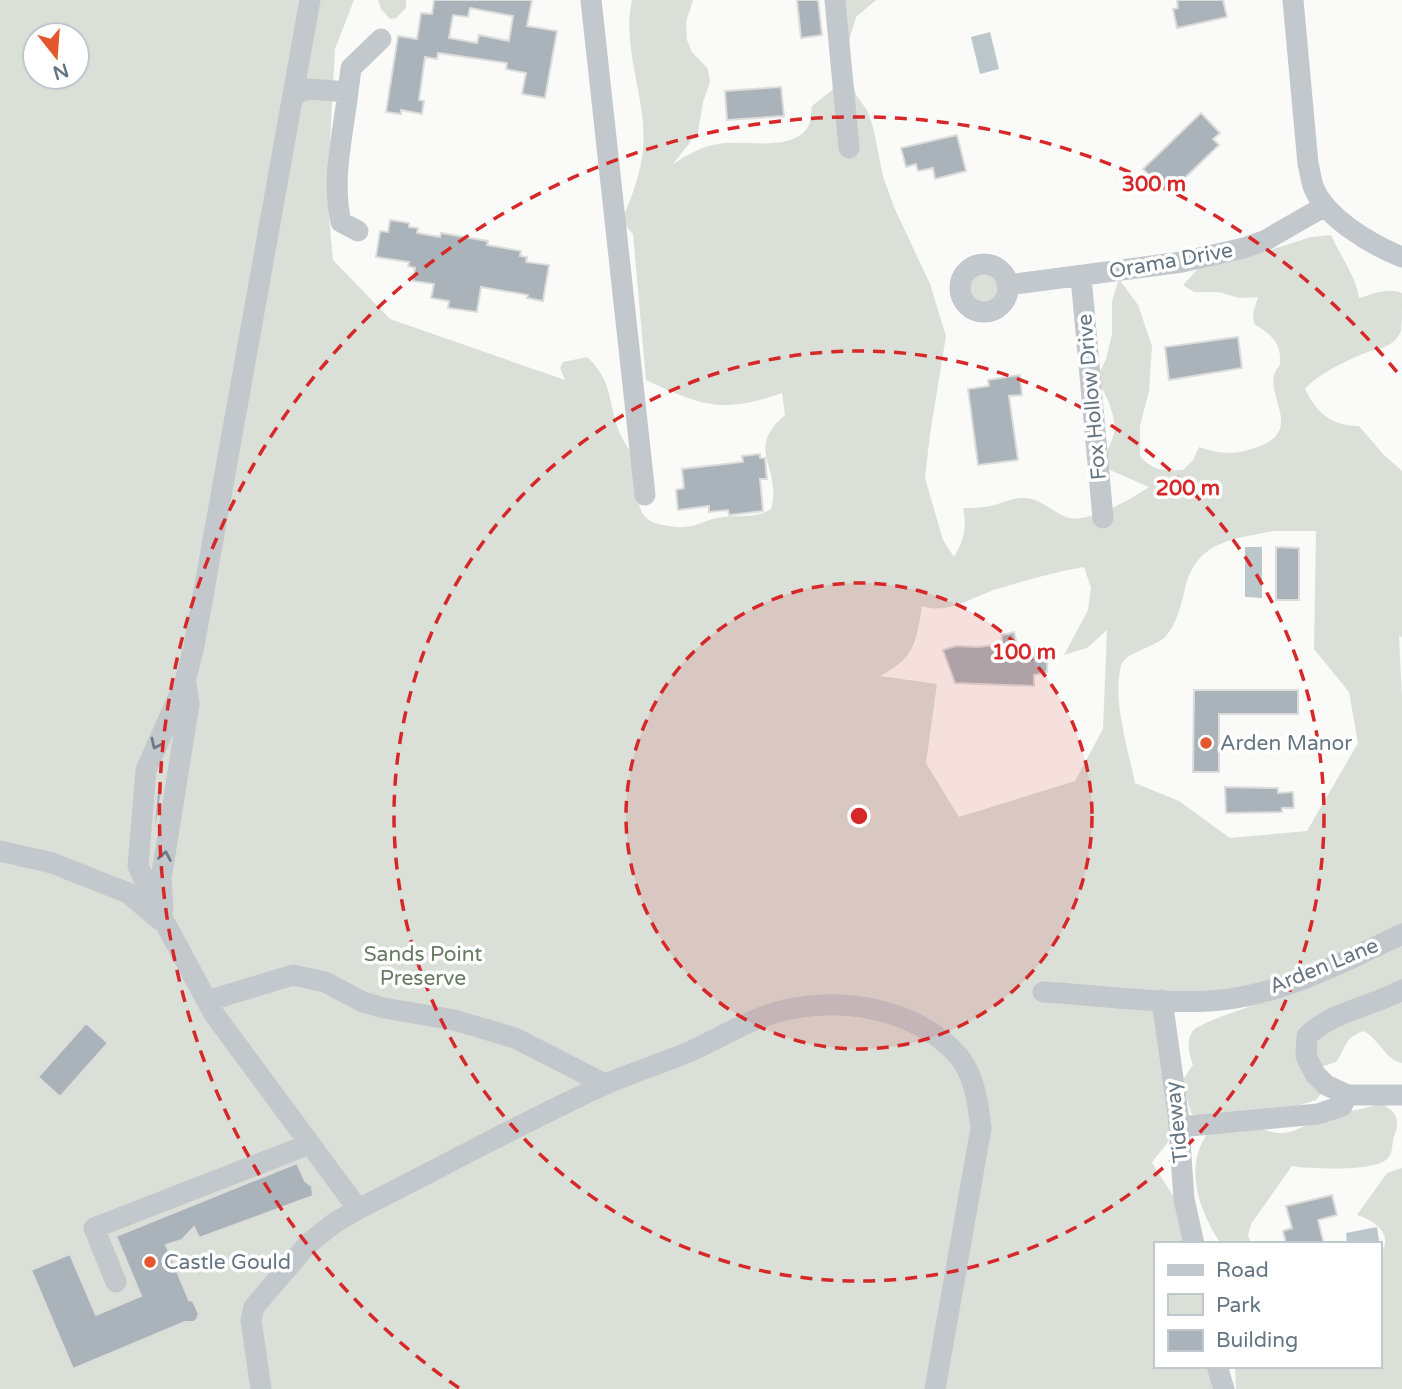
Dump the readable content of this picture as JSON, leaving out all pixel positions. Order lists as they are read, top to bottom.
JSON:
{
  "streets": {
    "street": [
      "Orama Drive",
      "Fox Hollow Drive",
      "Arden Lane",
      "Tideway"
    ]
  },
  "crossings": [
    ["Orama Drive", "Fox Hollow Drive"],
    ["Arden Lane", "Tideway"]
  ],
  "parks": ["Sands Point Preserve"],
  "places": ["Arden Manor", "Castle Gould"],
  "legend": ["Road", "Park", "Building"],
  "north": "bottom",
  "rings": ["300 m", "200 m", "100 m"]
}
